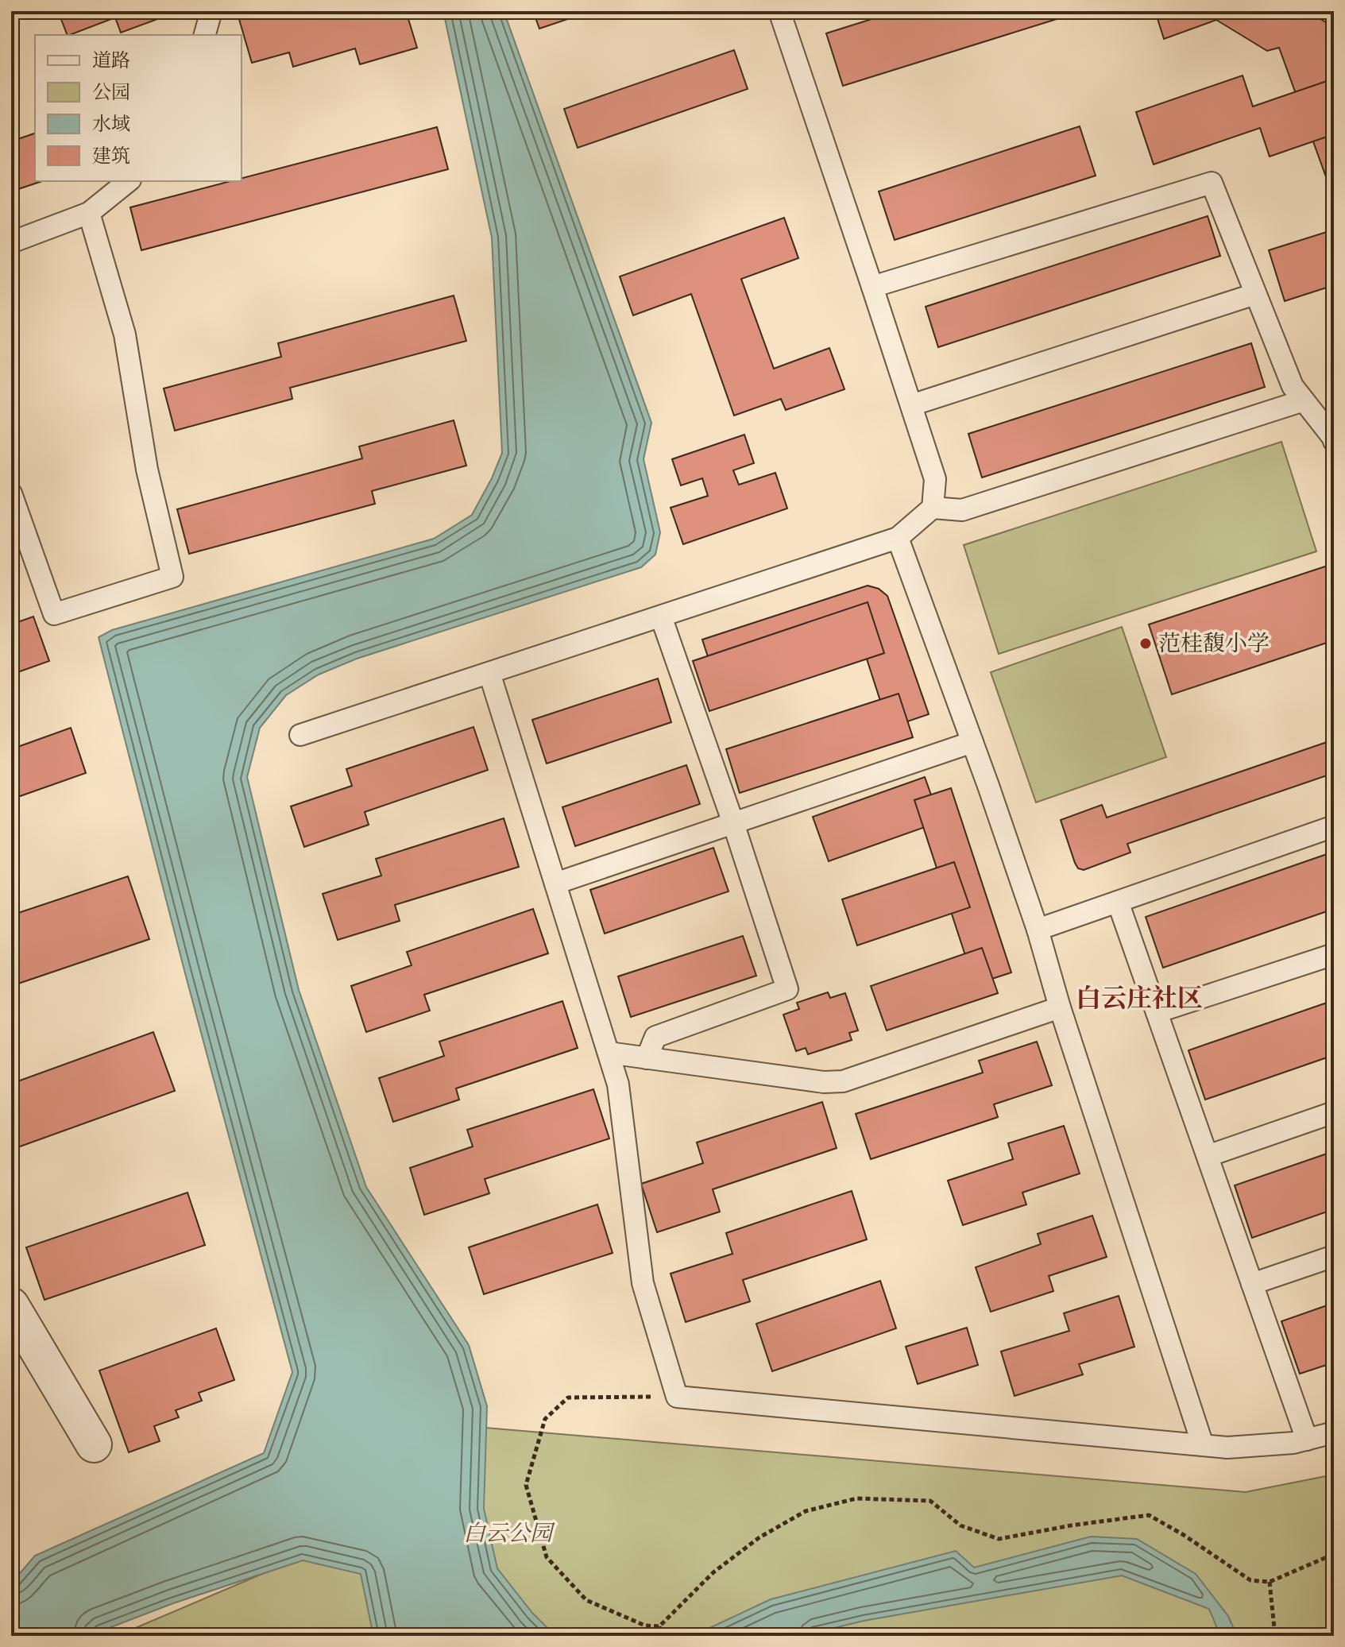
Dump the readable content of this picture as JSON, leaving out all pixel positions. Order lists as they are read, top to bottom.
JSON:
{
  "districts": ["白云庄社区"],
  "parks": ["白云公园"],
  "places": ["范桂馥小学"],
  "legend": [
    "道路",
    "公园",
    "水域",
    "建筑"
  ]
}
